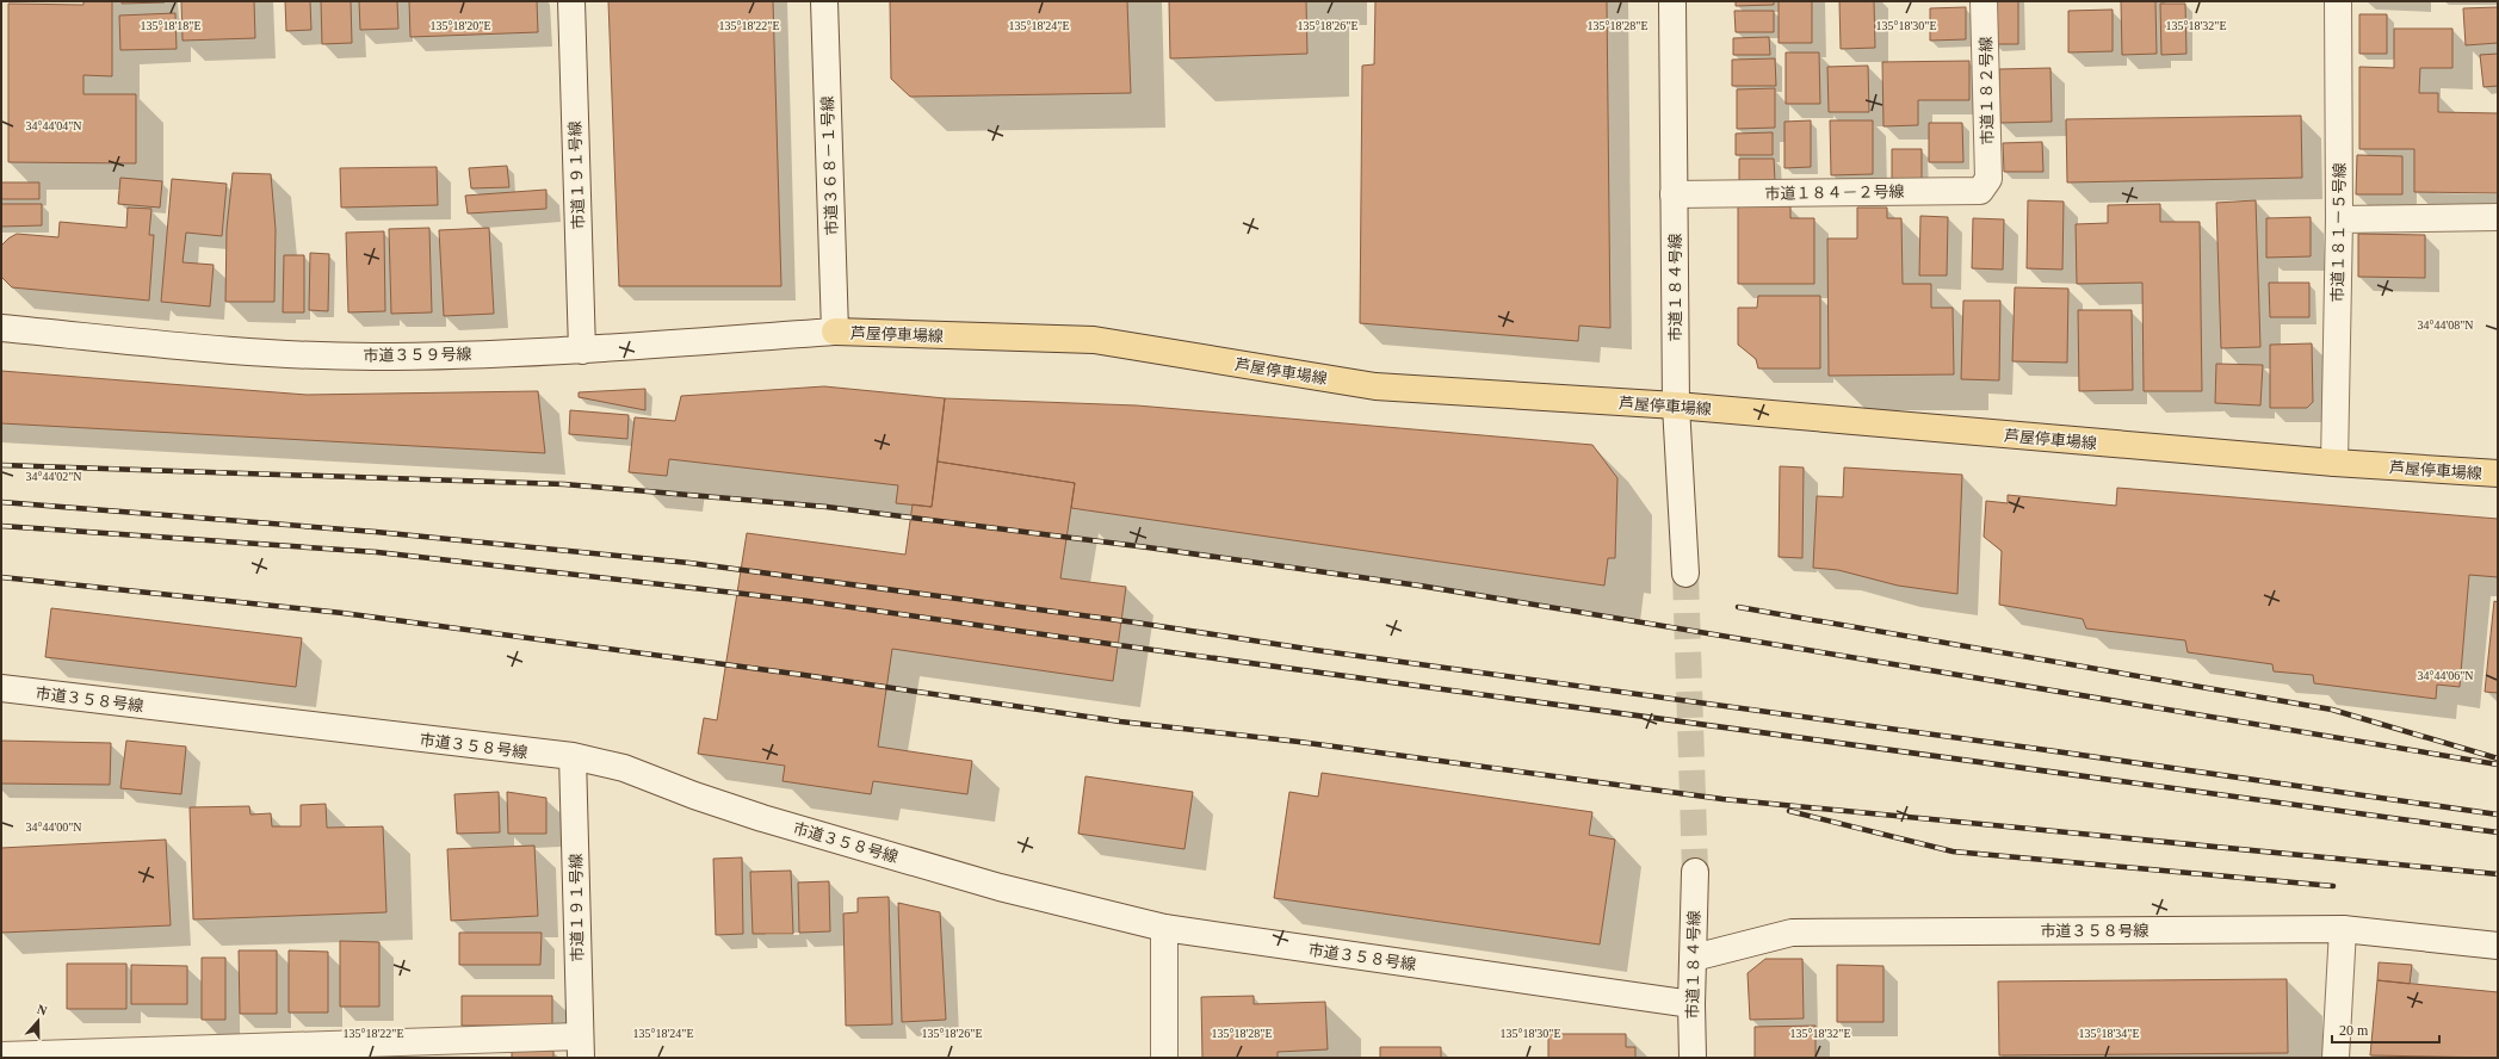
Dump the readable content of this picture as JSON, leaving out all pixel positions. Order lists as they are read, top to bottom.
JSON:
{
  "streets": {
    "main road": ["芦屋停車場線"],
    "street": [
      "市道１８２号線",
      "市道３６８－１号線",
      "市道１９１号線",
      "市道１８４－２号線",
      "市道１８１－５号線",
      "市道１８４号線",
      "市道３５９号線",
      "市道３５８号線"
    ]
  },
  "crossings": [
    ["市道１８２号線", "市道１８４－２号線"],
    ["市道３６８－１号線", "芦屋停車場線"],
    ["市道３６８－１号線", "市道３５９号線"],
    ["市道１９１号線", "市道３５９号線"],
    ["市道１９１号線", "市道３５８号線"],
    ["市道１８４－２号線", "市道１８４号線"],
    ["市道１８１－５号線", "芦屋停車場線"],
    ["市道１８４号線", "芦屋停車場線"],
    ["市道１８４号線", "市道３５８号線"],
    ["芦屋停車場線", "市道３５９号線"]
  ],
  "scale_bar": "20 m",
  "north": "top",
  "coordinates": [
    "135°18'18\"E",
    "135°18'22\"E",
    "135°18'24\"E",
    "135°18'32\"E",
    "135°18'20\"E",
    "135°18'26\"E",
    "135°18'28\"E",
    "135°18'30\"E",
    "34°44'04\"N",
    "34°44'08\"N",
    "34°44'02\"N",
    "34°44'06\"N",
    "34°44'00\"N",
    "135°18'34\"E"
  ]
}
